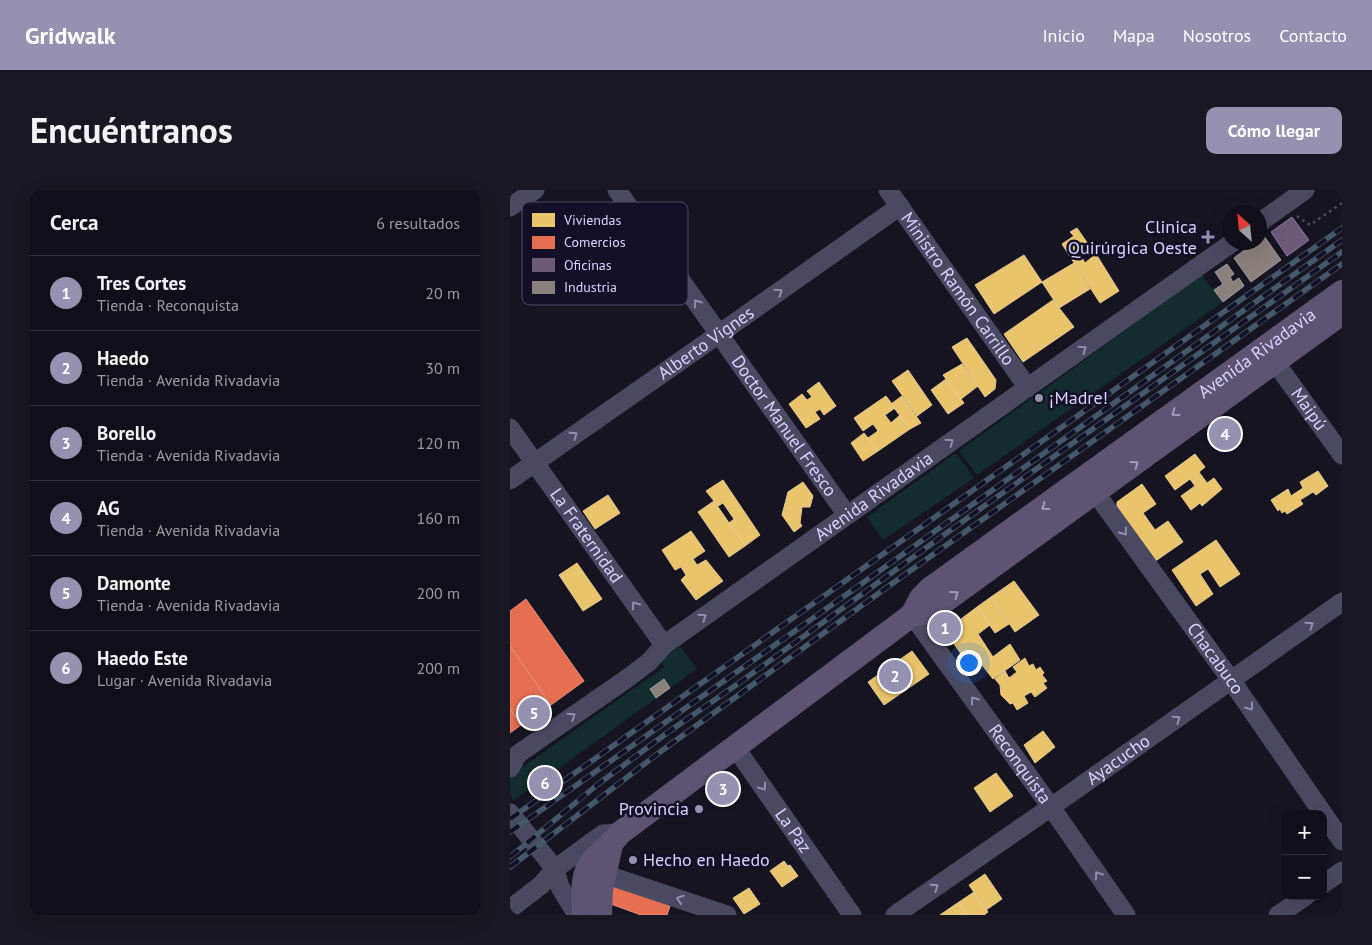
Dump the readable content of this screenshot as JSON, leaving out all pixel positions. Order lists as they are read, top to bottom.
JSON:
{
  "streets": {
    "main road": ["Avenida Rivadavia"],
    "street": [
      "Ministro Ramón Carrillo",
      "Alberto Vignes",
      "Maipú",
      "Doctor Manuel Fresco",
      "La Fraternidad",
      "Chacabuco",
      "Ayacucho",
      "Reconquista",
      "La Paz"
    ]
  },
  "crossings": [
    ["Ministro Ramón Carrillo", "Alberto Vignes"],
    ["Ministro Ramón Carrillo", "Avenida Rivadavia"],
    ["Alberto Vignes", "Doctor Manuel Fresco"],
    ["Alberto Vignes", "La Fraternidad"],
    ["Avenida Rivadavia", "Maipú"],
    ["Avenida Rivadavia", "Doctor Manuel Fresco"],
    ["Avenida Rivadavia", "La Fraternidad"],
    ["Avenida Rivadavia", "Chacabuco"],
    ["Avenida Rivadavia", "Reconquista"],
    ["Avenida Rivadavia", "La Paz"],
    ["Chacabuco", "Ayacucho"],
    ["Ayacucho", "Reconquista"]
  ],
  "one_way": [
    "Alberto Vignes",
    "La Fraternidad",
    "Chacabuco",
    "Ayacucho",
    "Reconquista",
    "La Paz"
  ],
  "places": {
    "health": ["Clinica Quirúrgica Oeste"],
    "other": ["¡Madre!", "Provincia", "Hecho en Haedo"]
  },
  "legend": [
    "Viviendas",
    "Comercios",
    "Oficinas",
    "Industria"
  ],
  "north": "top left",
  "page": {
    "header": "Gridwalk",
    "nav": [
      "Inicio",
      "Mapa",
      "Nosotros",
      "Contacto"
    ],
    "title": "Encuéntranos",
    "buttons": "Cómo llegar",
    "heading": ["Cerca", "6 resultados"],
    "list": [
      {
        "mark": "1",
        "name": "Tres Cortes",
        "note": "Tienda · Reconquista",
        "value": "20 m"
      },
      {
        "mark": "2",
        "name": "Haedo",
        "note": "Tienda · Avenida Rivadavia",
        "value": "30 m"
      },
      {
        "mark": "3",
        "name": "Borello",
        "note": "Tienda · Avenida Rivadavia",
        "value": "120 m"
      },
      {
        "mark": "4",
        "name": "AG",
        "note": "Tienda · Avenida Rivadavia",
        "value": "160 m"
      },
      {
        "mark": "5",
        "name": "Damonte",
        "note": "Tienda · Avenida Rivadavia",
        "value": "200 m"
      },
      {
        "mark": "6",
        "name": "Haedo Este",
        "note": "Lugar · Avenida Rivadavia",
        "value": "200 m"
      }
    ],
    "pins": [
      "4",
      "1",
      "2",
      "5",
      "6",
      "3"
    ],
    "map_buttons": ["+", "−"]
  }
}
